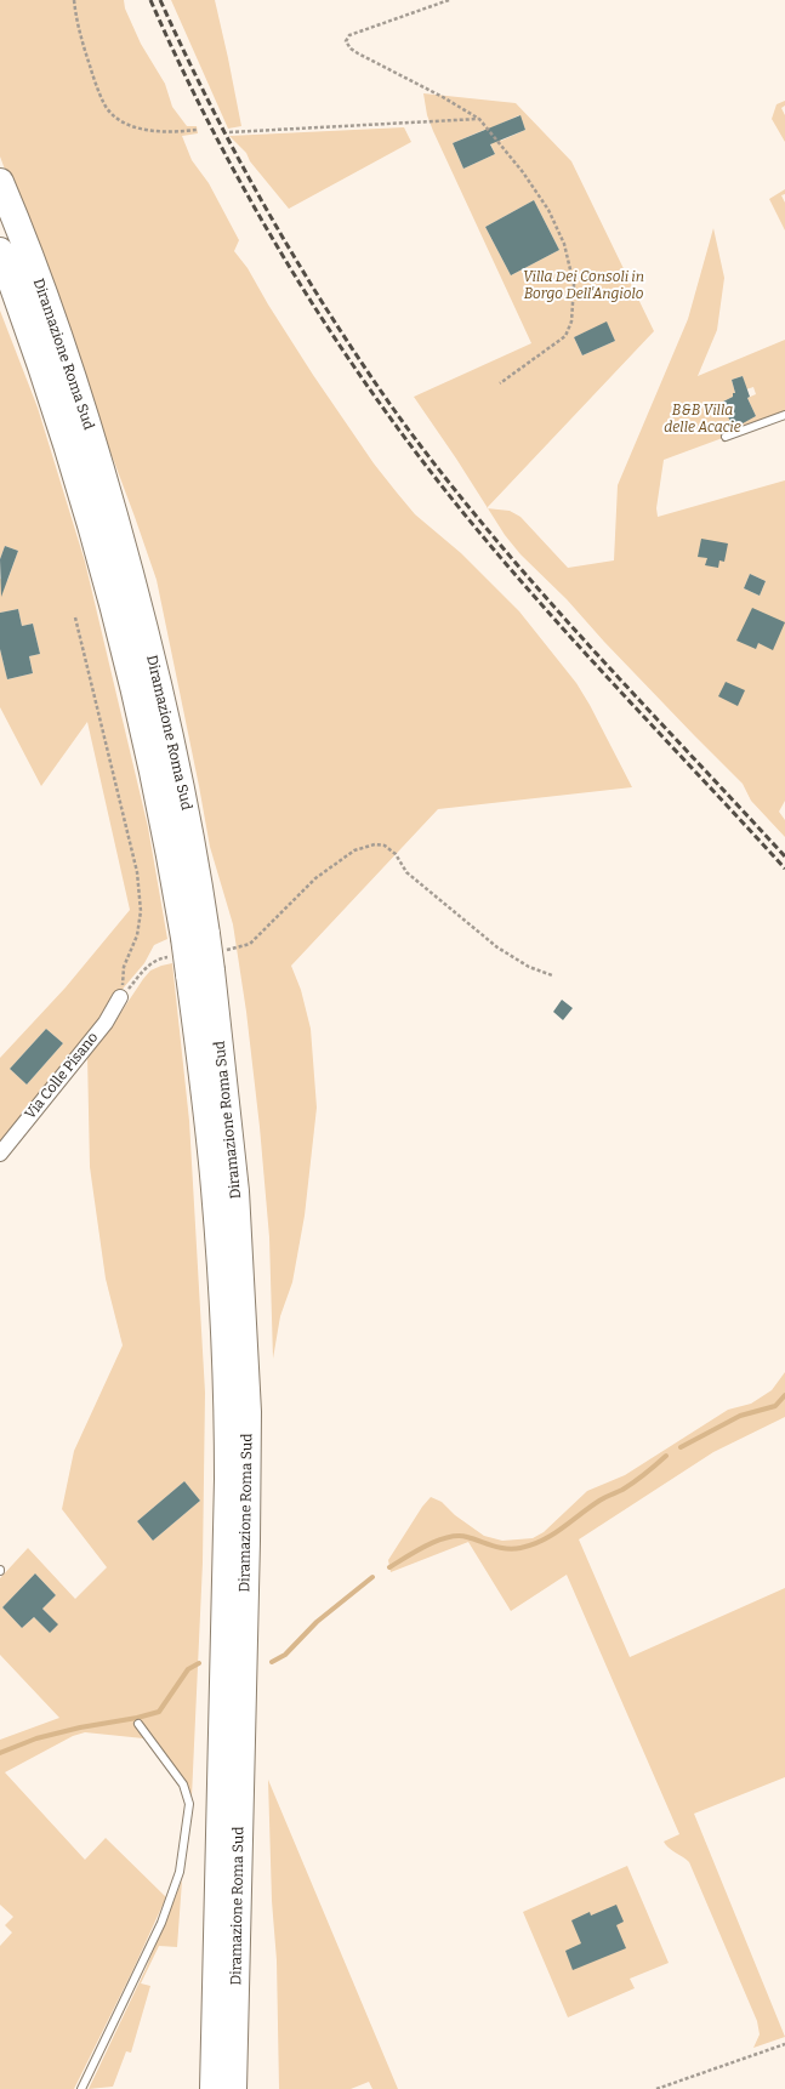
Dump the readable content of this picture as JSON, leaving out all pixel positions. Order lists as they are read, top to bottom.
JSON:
{
  "streets": {
    "highway": ["Diramazione Roma Sud"],
    "street": ["Via Colle Pisano"]
  },
  "parks": ["Villa Dei Consoli in Borgo Dell'Angiolo", "B&B Villa delle Acacie"]
}
